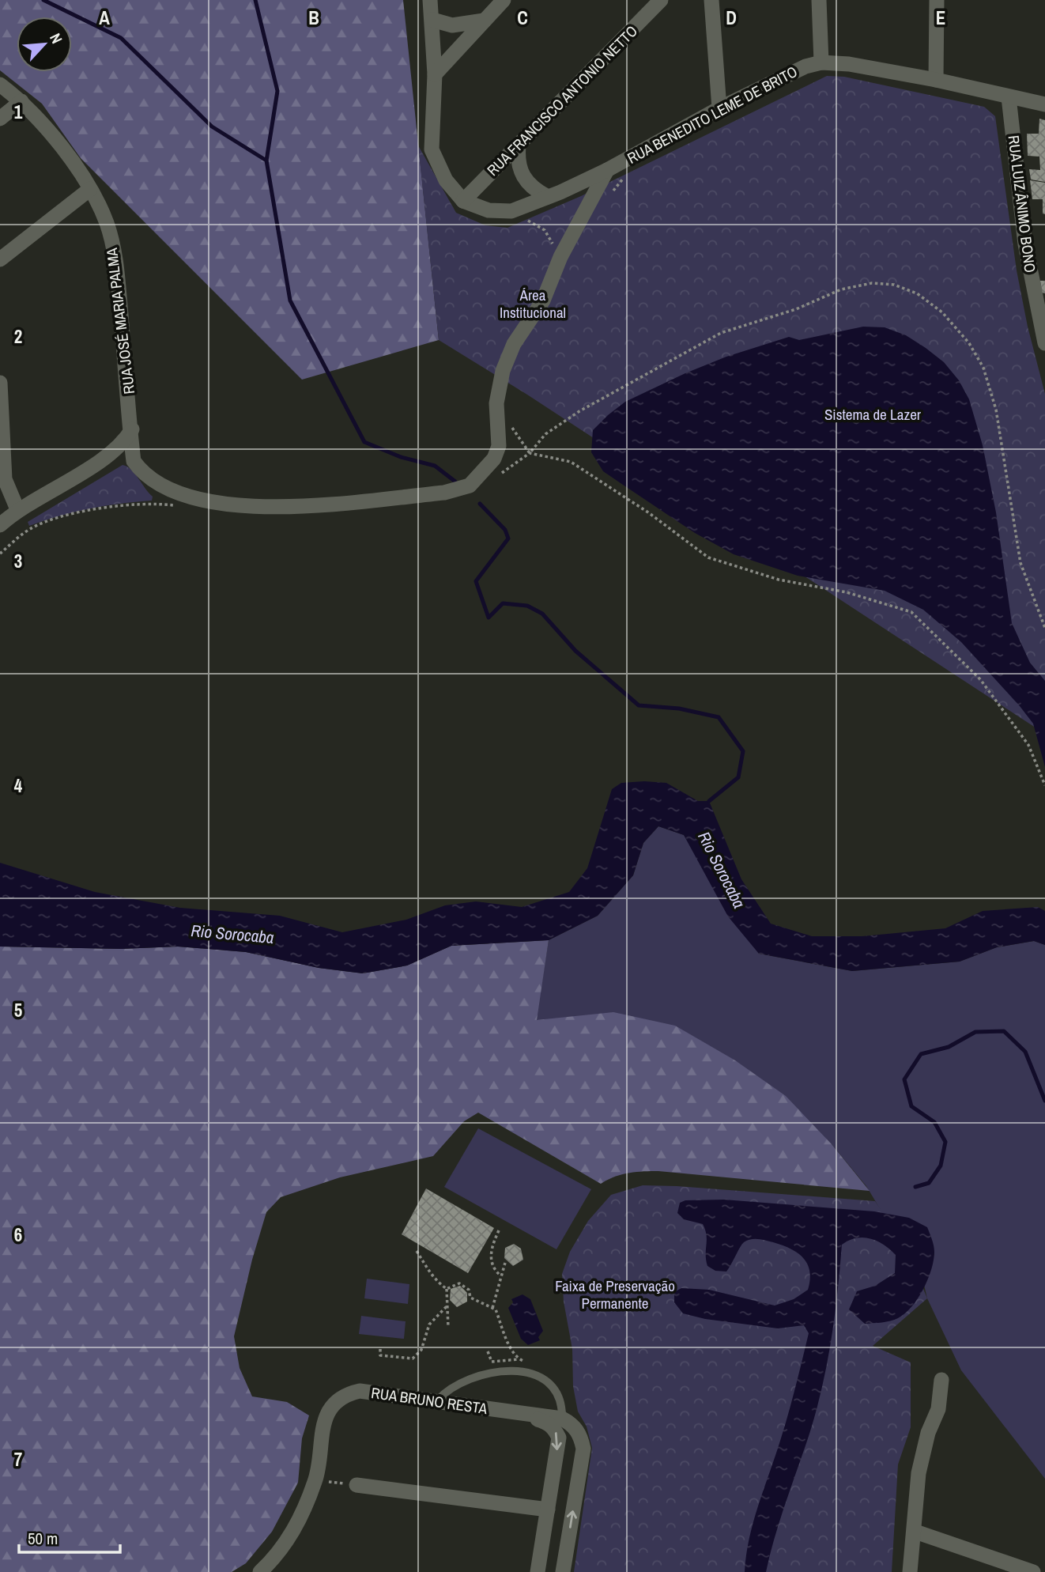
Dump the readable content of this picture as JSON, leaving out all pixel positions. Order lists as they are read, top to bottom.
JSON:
{
  "streets": {
    "street": [
      "RUA FRANCISCO ANTONIO NETTO",
      "RUA BENEDITO LEME DE BRITO",
      "RUA LUIZ ÂNIMO BONO",
      "RUA JOSÉ MARIA PALMA",
      "RUA BRUNO RESTA"
    ]
  },
  "crossings": [
    ["RUA FRANCISCO ANTONIO NETTO", "RUA BENEDITO LEME DE BRITO"],
    ["RUA BENEDITO LEME DE BRITO", "RUA LUIZ ÂNIMO BONO"],
    ["RUA BENEDITO LEME DE BRITO", "RUA JOSÉ MARIA PALMA"]
  ],
  "water": ["Rio Sorocaba"],
  "parks": ["Área Institucional", "Sistema de Lazer", "Faixa de Preservação Permanente"],
  "scale_bar": "50 m",
  "north": "top right",
  "grid": {
    "columns": [
      "A",
      "B",
      "C",
      "D",
      "E"
    ],
    "rows": [
      "1",
      "2",
      "3",
      "4",
      "5",
      "6",
      "7"
    ]
  }
}
